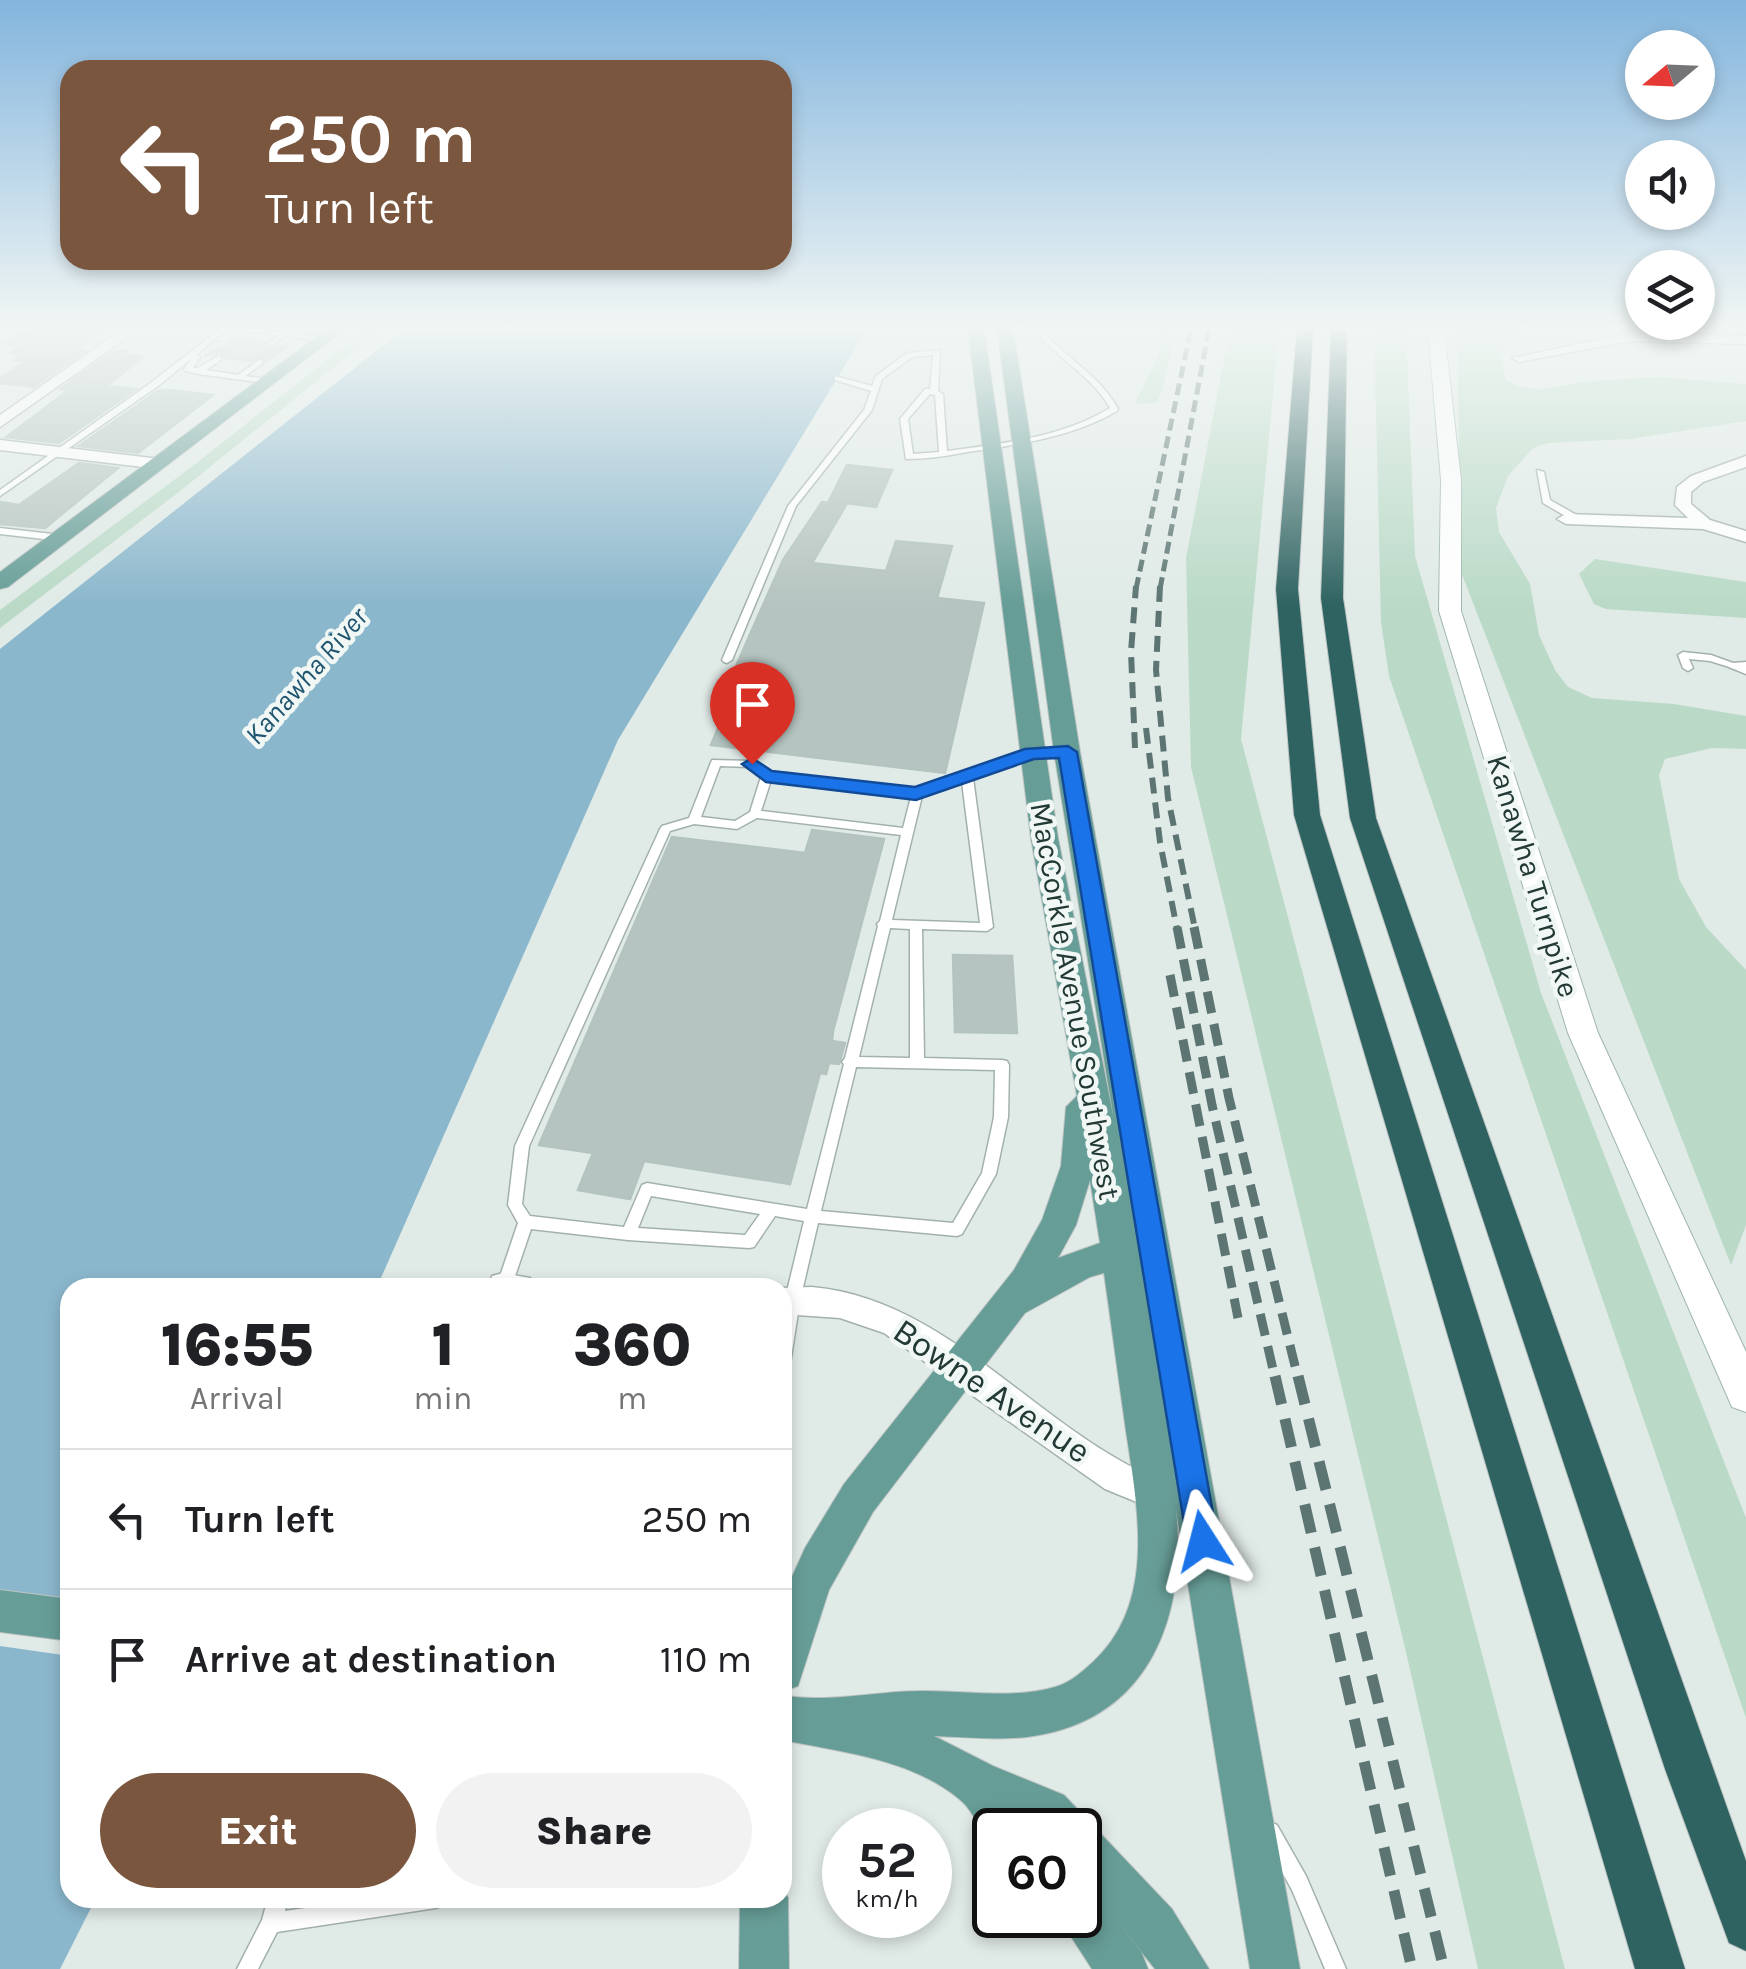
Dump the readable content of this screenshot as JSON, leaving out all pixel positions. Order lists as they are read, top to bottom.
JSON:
{
  "streets": {
    "main road": ["Kanawha Turnpike", "MacCorkle Avenue Southwest"],
    "street": ["Bowne Avenue"]
  },
  "crossings": [
    ["MacCorkle Avenue Southwest", "Bowne Avenue"]
  ],
  "water": ["Kanawha River"],
  "north": "left",
  "page": {
    "turn": ["250 m", "Turn left"],
    "eta": [
      "16:55",
      "Arrival",
      "1",
      "min",
      "360",
      "m"
    ],
    "list": [
      {
        "name": "Turn left",
        "value": "250 m"
      },
      {
        "name": "Arrive at destination",
        "value": "110 m"
      }
    ],
    "buttons": ["Exit", "Share"],
    "speed": "52 km/h",
    "limit": "60"
  }
}
